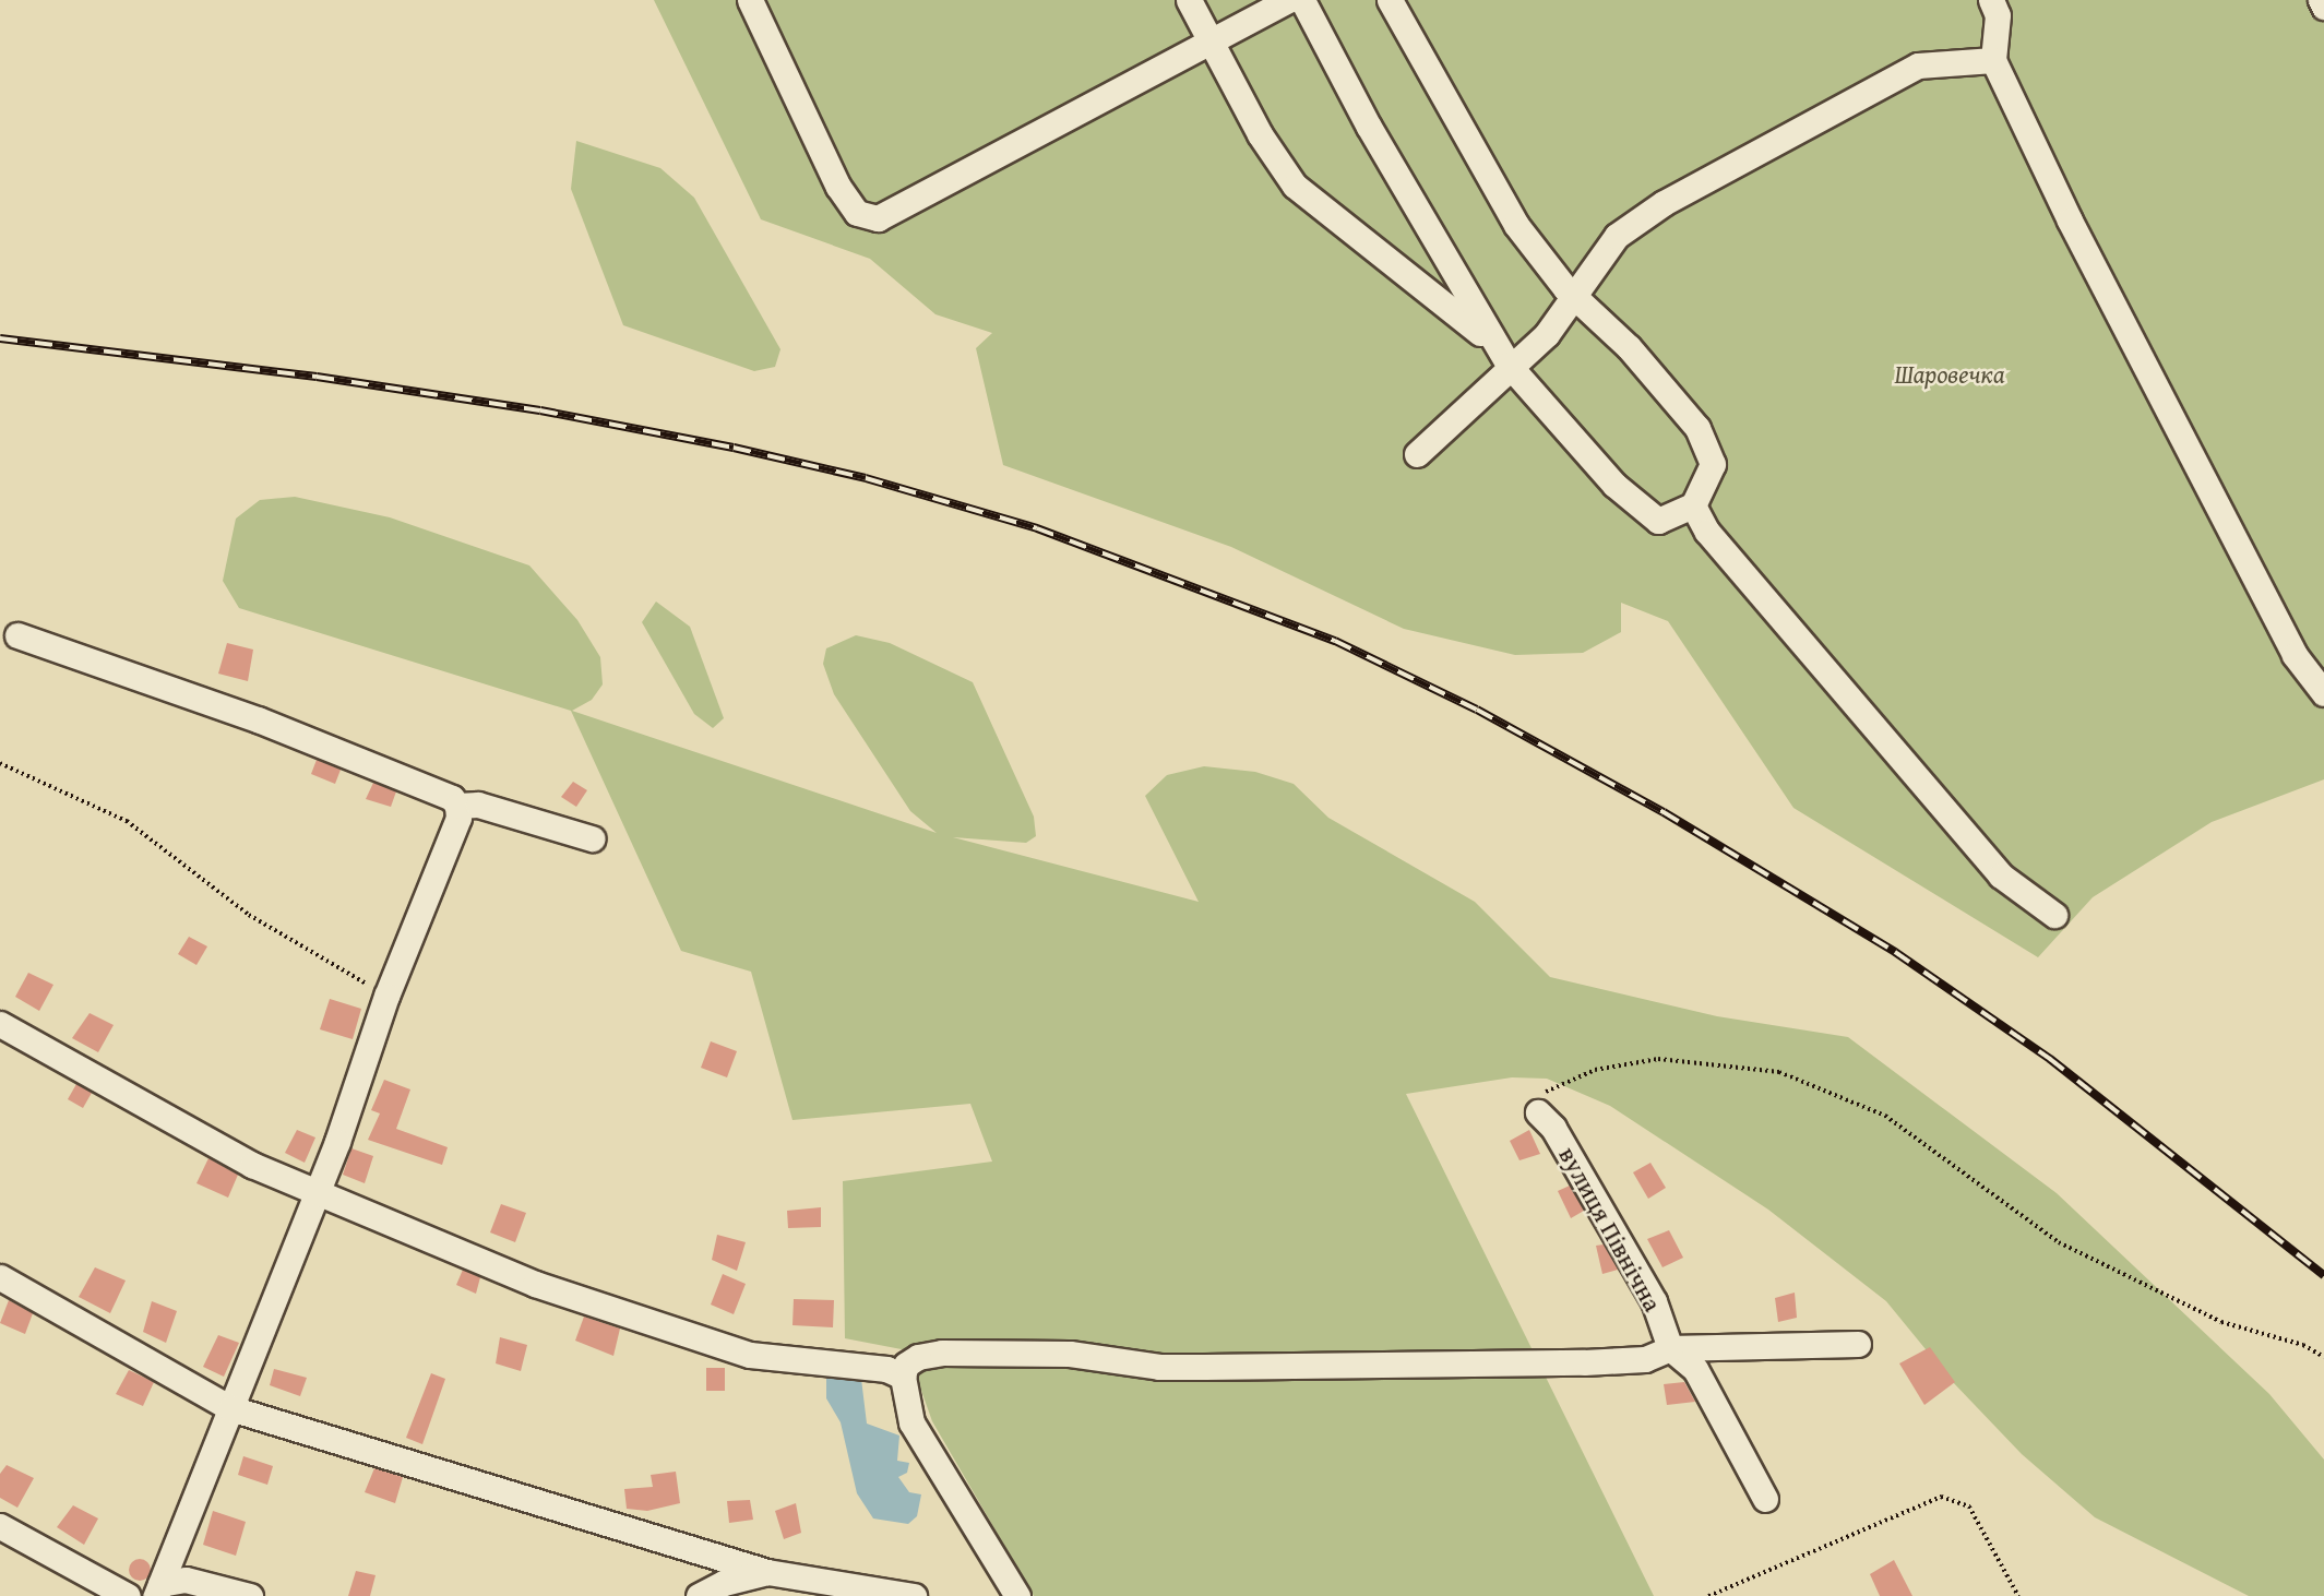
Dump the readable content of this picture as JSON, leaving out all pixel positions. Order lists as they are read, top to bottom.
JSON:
{
  "streets": {
    "street": ["вулиця Північна"]
  },
  "parks": ["Шаровечка"]
}
